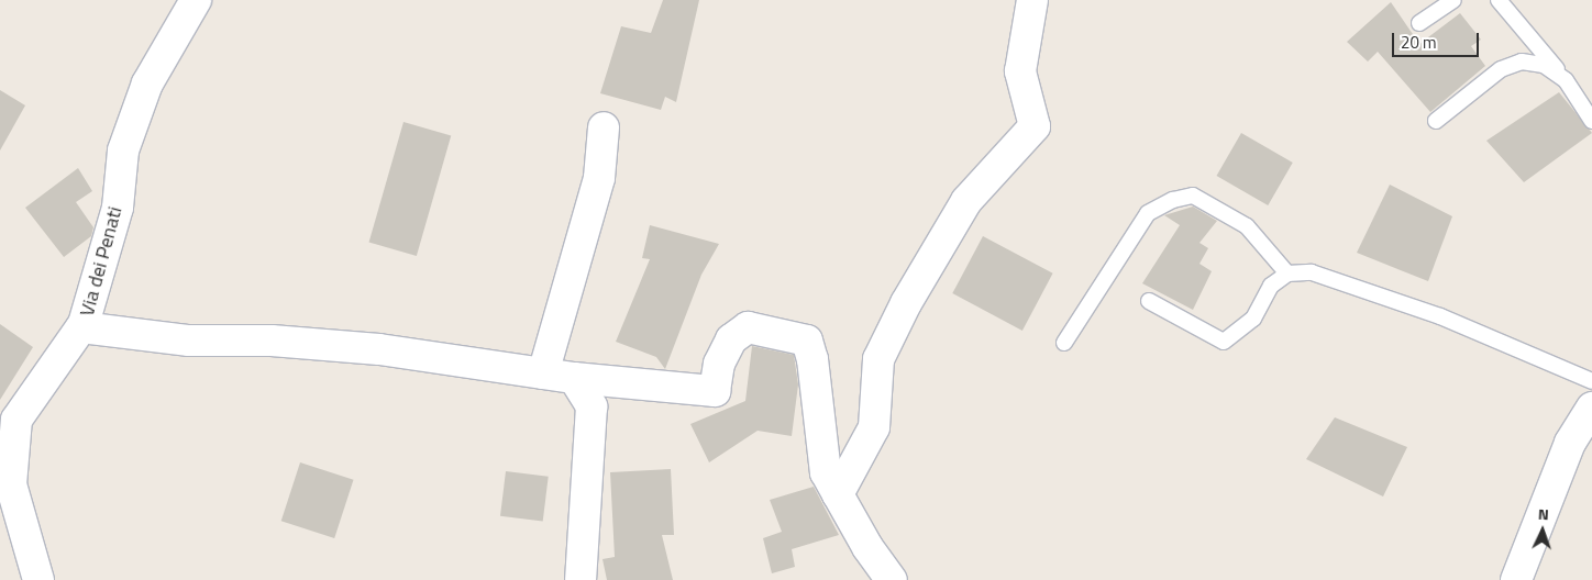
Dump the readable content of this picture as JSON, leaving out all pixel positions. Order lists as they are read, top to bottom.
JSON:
{
  "streets": {
    "street": ["Via dei Penati"]
  },
  "scale_bar": "20 m",
  "north": "top"
}
